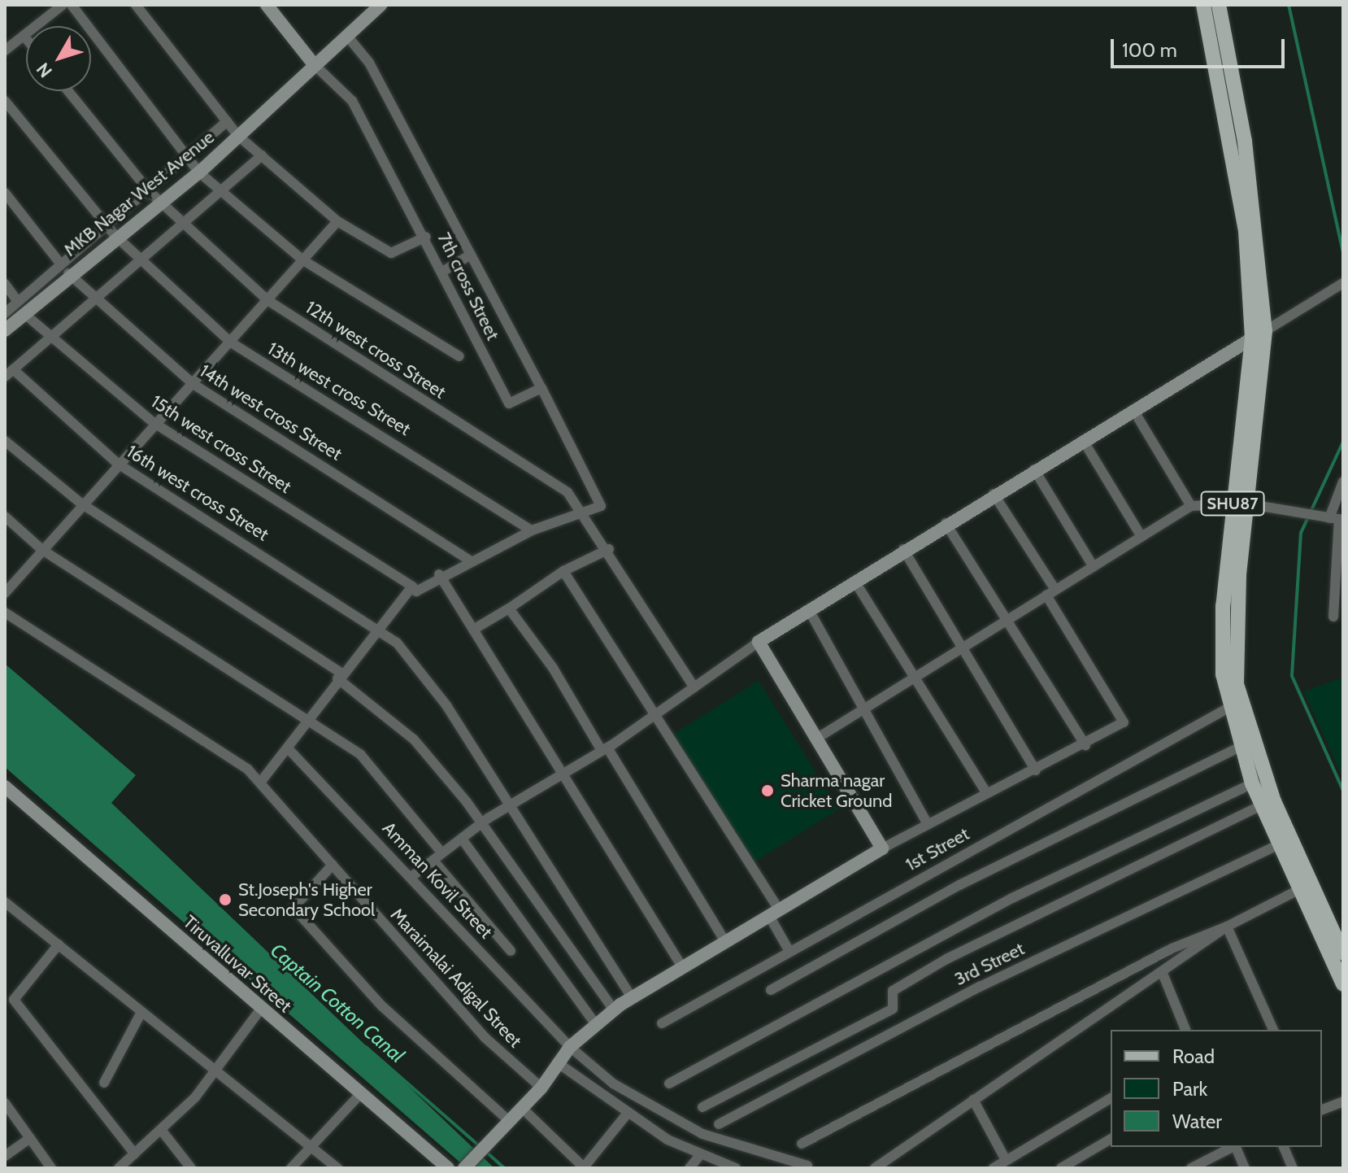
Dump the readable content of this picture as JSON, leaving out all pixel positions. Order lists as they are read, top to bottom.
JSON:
{
  "streets": {
    "main road": ["SHU87"],
    "street": [
      "MKB Nagar West Avenue",
      "7th cross Street",
      "12th west cross Street",
      "13th west cross Street",
      "14th west cross Street",
      "15th west cross Street",
      "16th west cross Street",
      "1st Street",
      "Amman Kovil Street",
      "Tiruvalluvar Street",
      "3rd Street",
      "Maraimalai Adigal Street"
    ]
  },
  "crossings": [
    ["MKB Nagar West Avenue", "7th cross Street"],
    ["MKB Nagar West Avenue", "12th west cross Street"],
    ["MKB Nagar West Avenue", "13th west cross Street"],
    ["MKB Nagar West Avenue", "14th west cross Street"],
    ["MKB Nagar West Avenue", "15th west cross Street"],
    ["SHU87", "1st Street"],
    ["SHU87", "3rd Street"]
  ],
  "water": ["Captain Cotton Canal"],
  "places": ["Sharma nagar Cricket Ground", "St.Joseph's Higher Secondary School"],
  "legend": ["Road", "Park", "Water"],
  "scale_bar": "100 m",
  "north": "bottom left"
}
